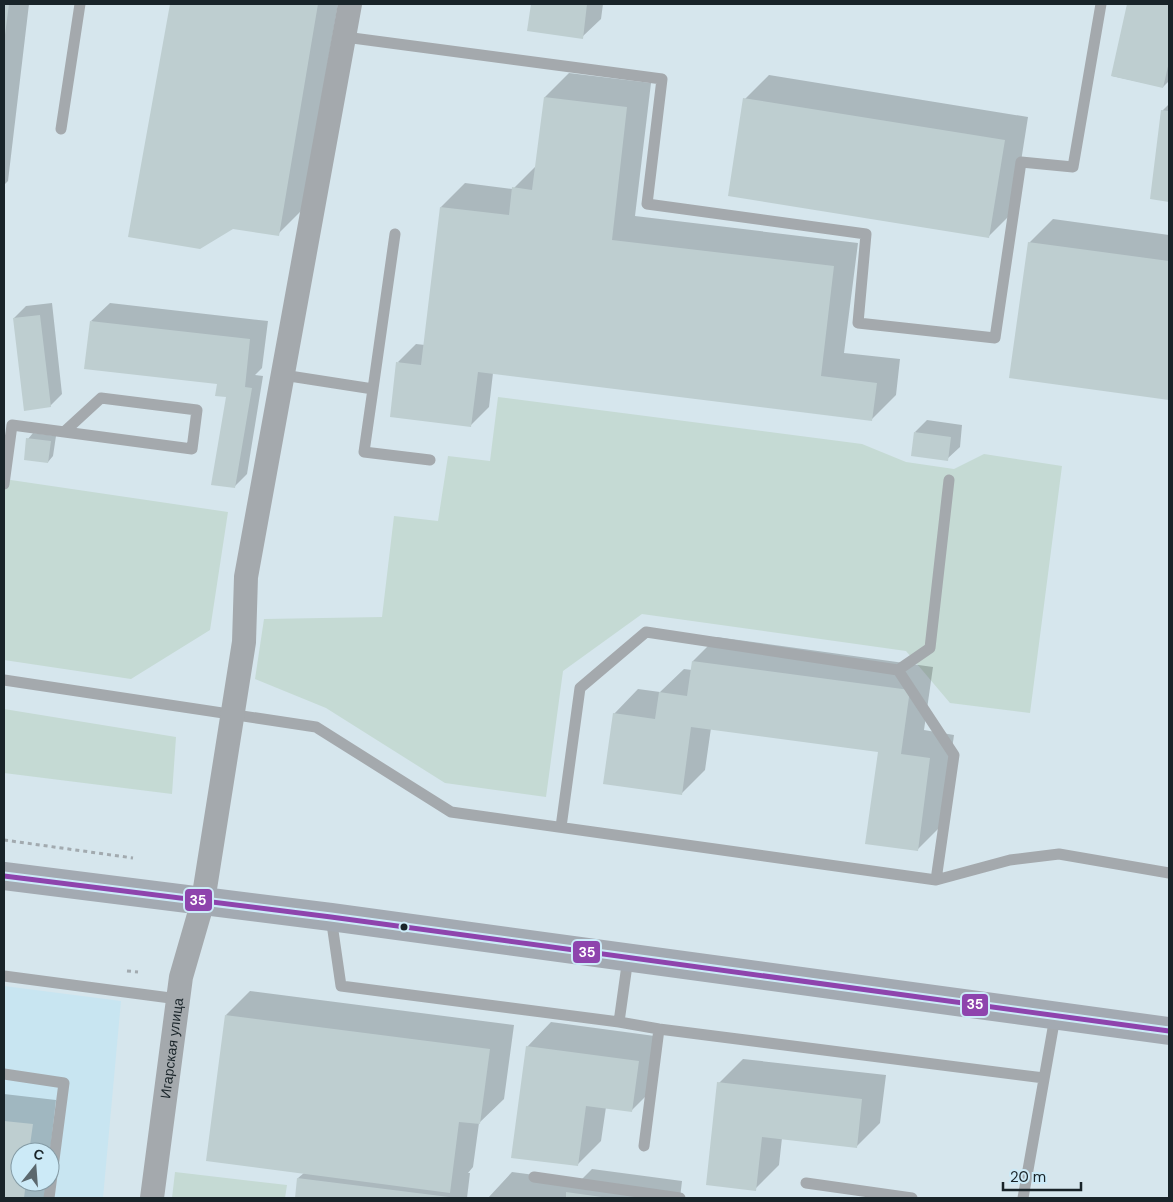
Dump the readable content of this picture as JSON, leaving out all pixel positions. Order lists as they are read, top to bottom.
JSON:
{
  "streets": {
    "street": ["Игарская улица"]
  },
  "lines": ["transit line 35"],
  "scale_bar": "20 m",
  "north": "top"
}
